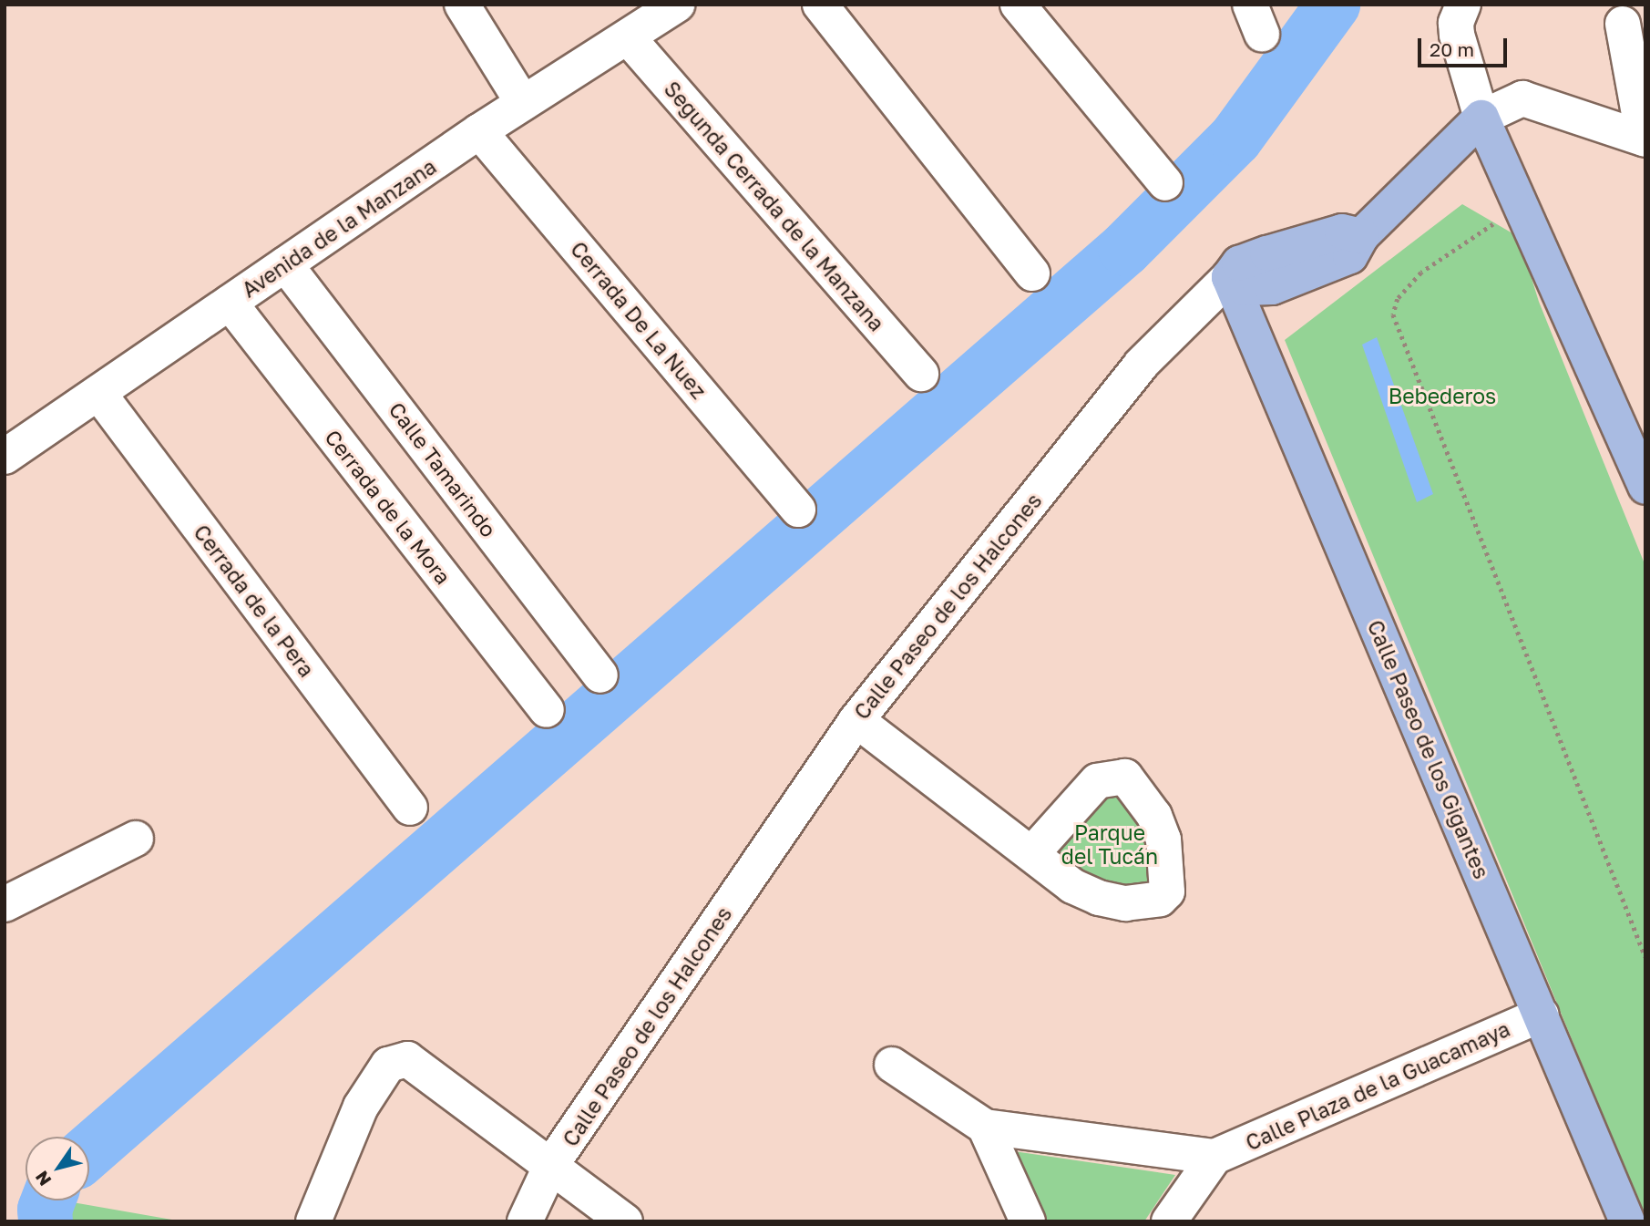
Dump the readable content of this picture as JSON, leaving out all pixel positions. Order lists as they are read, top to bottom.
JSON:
{
  "streets": {
    "main road": ["Calle Paseo de los Halcones", "Calle Paseo de los Gigantes"],
    "street": [
      "Segunda Cerrada de la Manzana",
      "Avenida de la Manzana",
      "Cerrada De La Nuez",
      "Calle Tamarindo",
      "Cerrada de la Mora",
      "Cerrada de la Pera",
      "Calle Plaza de la Guacamaya"
    ]
  },
  "crossings": [
    ["Segunda Cerrada de la Manzana", "Avenida de la Manzana"],
    ["Avenida de la Manzana", "Cerrada De La Nuez"],
    ["Avenida de la Manzana", "Calle Tamarindo"],
    ["Avenida de la Manzana", "Cerrada de la Mora"],
    ["Avenida de la Manzana", "Cerrada de la Pera"],
    ["Calle Paseo de los Halcones", "Calle Paseo de los Gigantes"],
    ["Calle Paseo de los Gigantes", "Calle Plaza de la Guacamaya"]
  ],
  "parks": ["Bebederos", "Parque del Tucán"],
  "scale_bar": "20 m",
  "north": "bottom left"
}
